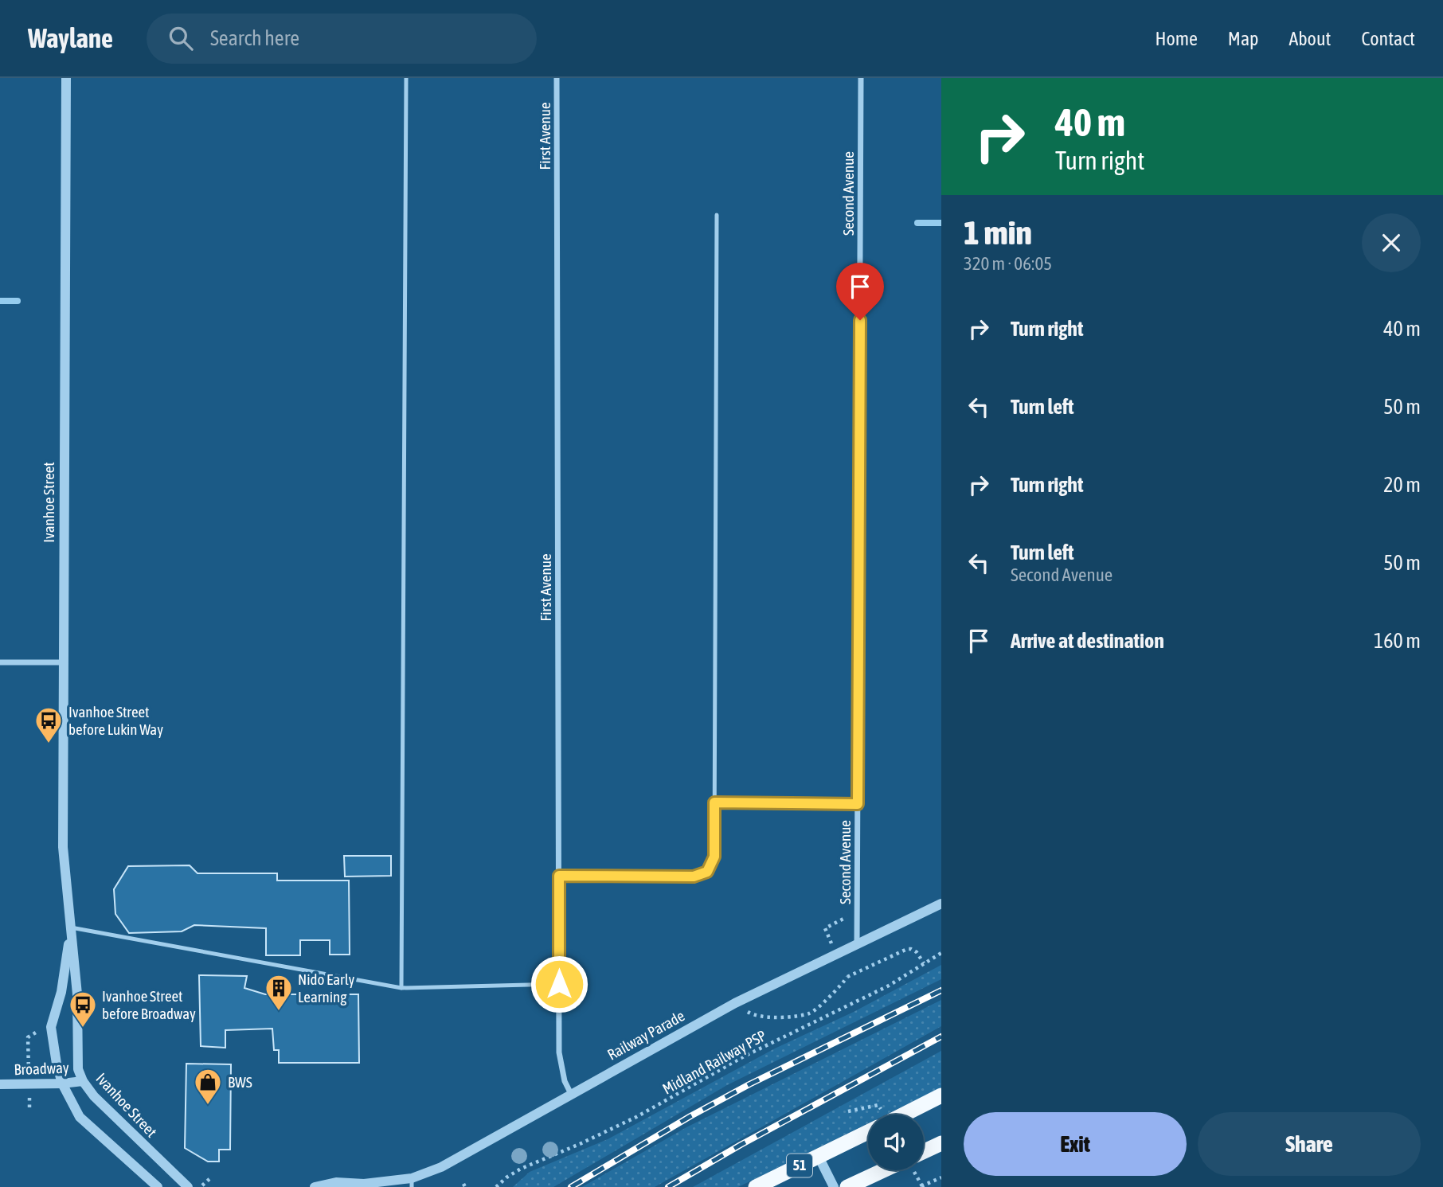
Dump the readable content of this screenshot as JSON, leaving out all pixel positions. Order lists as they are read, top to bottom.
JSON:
{
  "streets": {
    "highway": ["51"],
    "street": [
      "First Avenue",
      "Second Avenue",
      "Ivanhoe Street",
      "Railway Parade",
      "Broadway"
    ],
    "path": ["Midland Railway PSP"]
  },
  "crossings": [
    ["First Avenue", "Railway Parade"],
    ["Second Avenue", "Railway Parade"],
    ["Ivanhoe Street", "Broadway"]
  ],
  "places": {
    "bus stop": ["Ivanhoe Street before Lukin Way", "Ivanhoe Street before Broadway"],
    "building": ["Nido Early Learning"],
    "shop": ["BWS"]
  },
  "page": {
    "header": "Waylane",
    "search": "Search here",
    "nav": [
      "Home",
      "Map",
      "About",
      "Contact"
    ],
    "turn": ["40 m", "Turn right"],
    "heading": ["1 min", "320 m · 06:05"],
    "list": [
      {
        "name": "Turn right",
        "value": "40 m"
      },
      {
        "name": "Turn left",
        "value": "50 m"
      },
      {
        "name": "Turn right",
        "value": "20 m"
      },
      {
        "name": "Turn left",
        "note": "Second Avenue",
        "value": "50 m"
      },
      {
        "name": "Arrive at destination",
        "value": "160 m"
      }
    ],
    "buttons": ["Exit", "Share"]
  }
}
